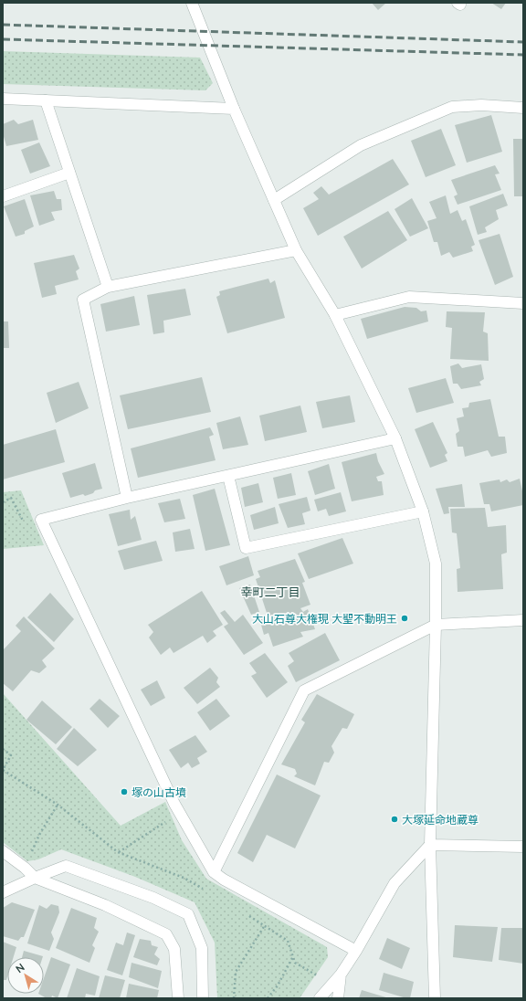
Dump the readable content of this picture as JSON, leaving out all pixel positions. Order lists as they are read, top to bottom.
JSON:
{
  "districts": ["幸町二丁目"],
  "places": ["大山石尊大権現 大聖不動明王", "塚の山古墳", "大塚延命地蔵尊"],
  "north": "top left"
}
